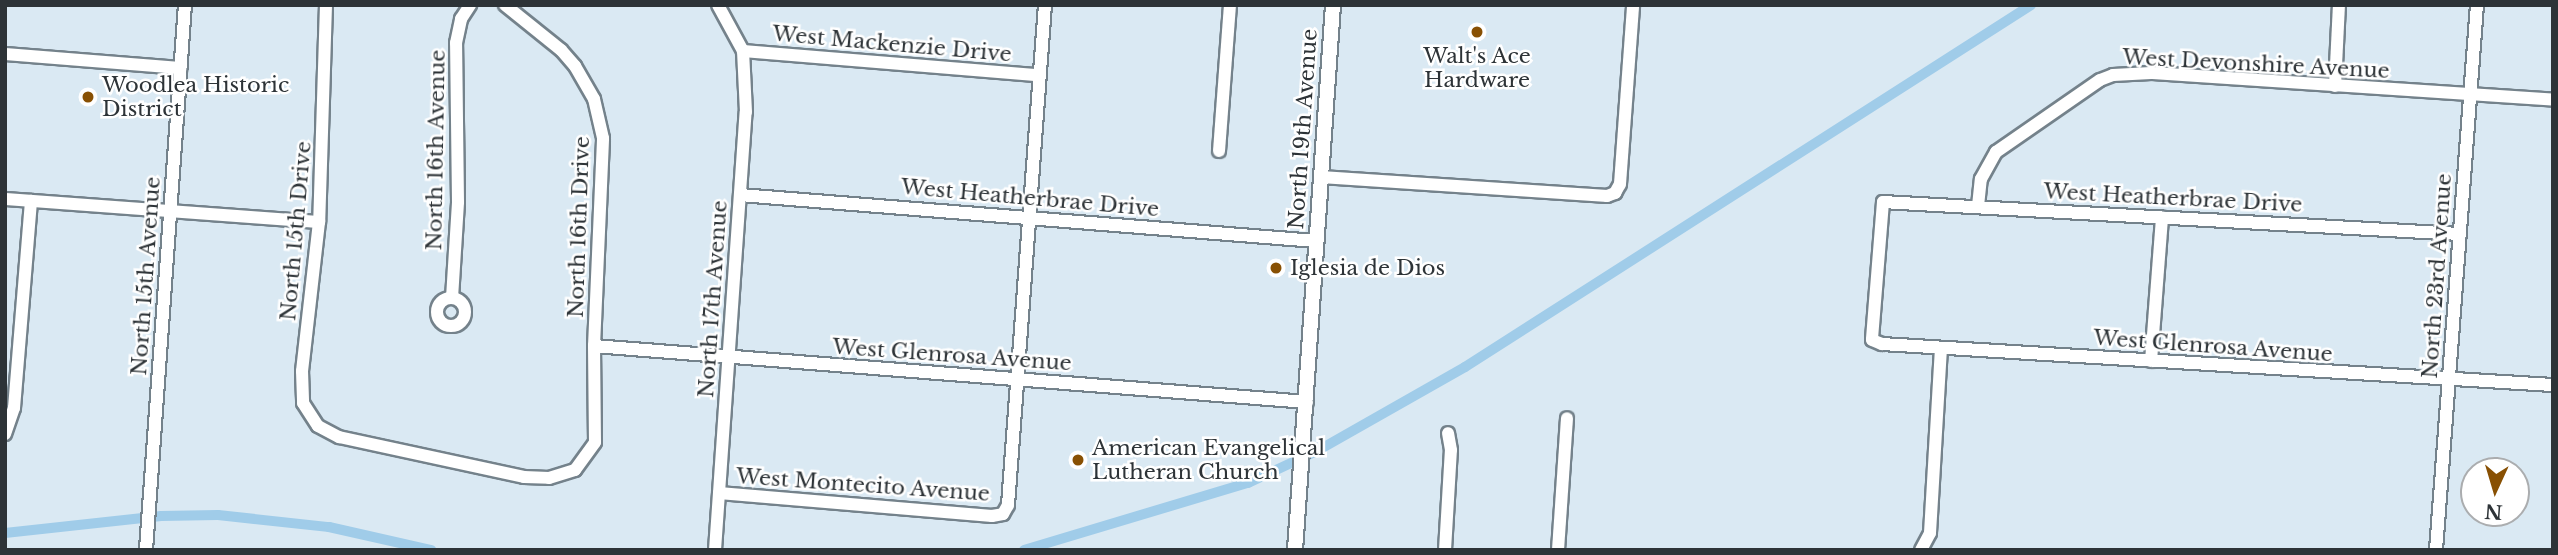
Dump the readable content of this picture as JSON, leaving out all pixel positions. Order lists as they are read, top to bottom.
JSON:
{
  "streets": {
    "main road": ["North 19th Avenue"],
    "street": [
      "West Mackenzie Drive",
      "West Devonshire Avenue",
      "North 16th Avenue",
      "West Heatherbrae Drive",
      "North 16th Drive",
      "North 15th Drive",
      "North 15th Avenue",
      "North 23rd Avenue",
      "North 17th Avenue",
      "West Glenrosa Avenue",
      "West Montecito Avenue"
    ]
  },
  "crossings": [
    ["West Mackenzie Drive", "North 17th Avenue"],
    ["West Devonshire Avenue", "West Heatherbrae Drive"],
    ["West Devonshire Avenue", "North 23rd Avenue"],
    ["North 19th Avenue", "West Heatherbrae Drive"],
    ["North 19th Avenue", "West Glenrosa Avenue"],
    ["West Heatherbrae Drive", "North 23rd Avenue"],
    ["West Heatherbrae Drive", "North 17th Avenue"],
    ["West Heatherbrae Drive", "West Glenrosa Avenue"],
    ["North 16th Drive", "North 15th Drive"],
    ["North 16th Drive", "West Glenrosa Avenue"],
    ["North 23rd Avenue", "West Glenrosa Avenue"],
    ["North 17th Avenue", "West Glenrosa Avenue"],
    ["North 17th Avenue", "West Montecito Avenue"],
    ["West Glenrosa Avenue", "West Montecito Avenue"]
  ],
  "places": [
    "Walt's Ace Hardware",
    "Woodlea Historic District",
    "Iglesia de Dios",
    "American Evangelical Lutheran Church"
  ],
  "north": "bottom"
}
